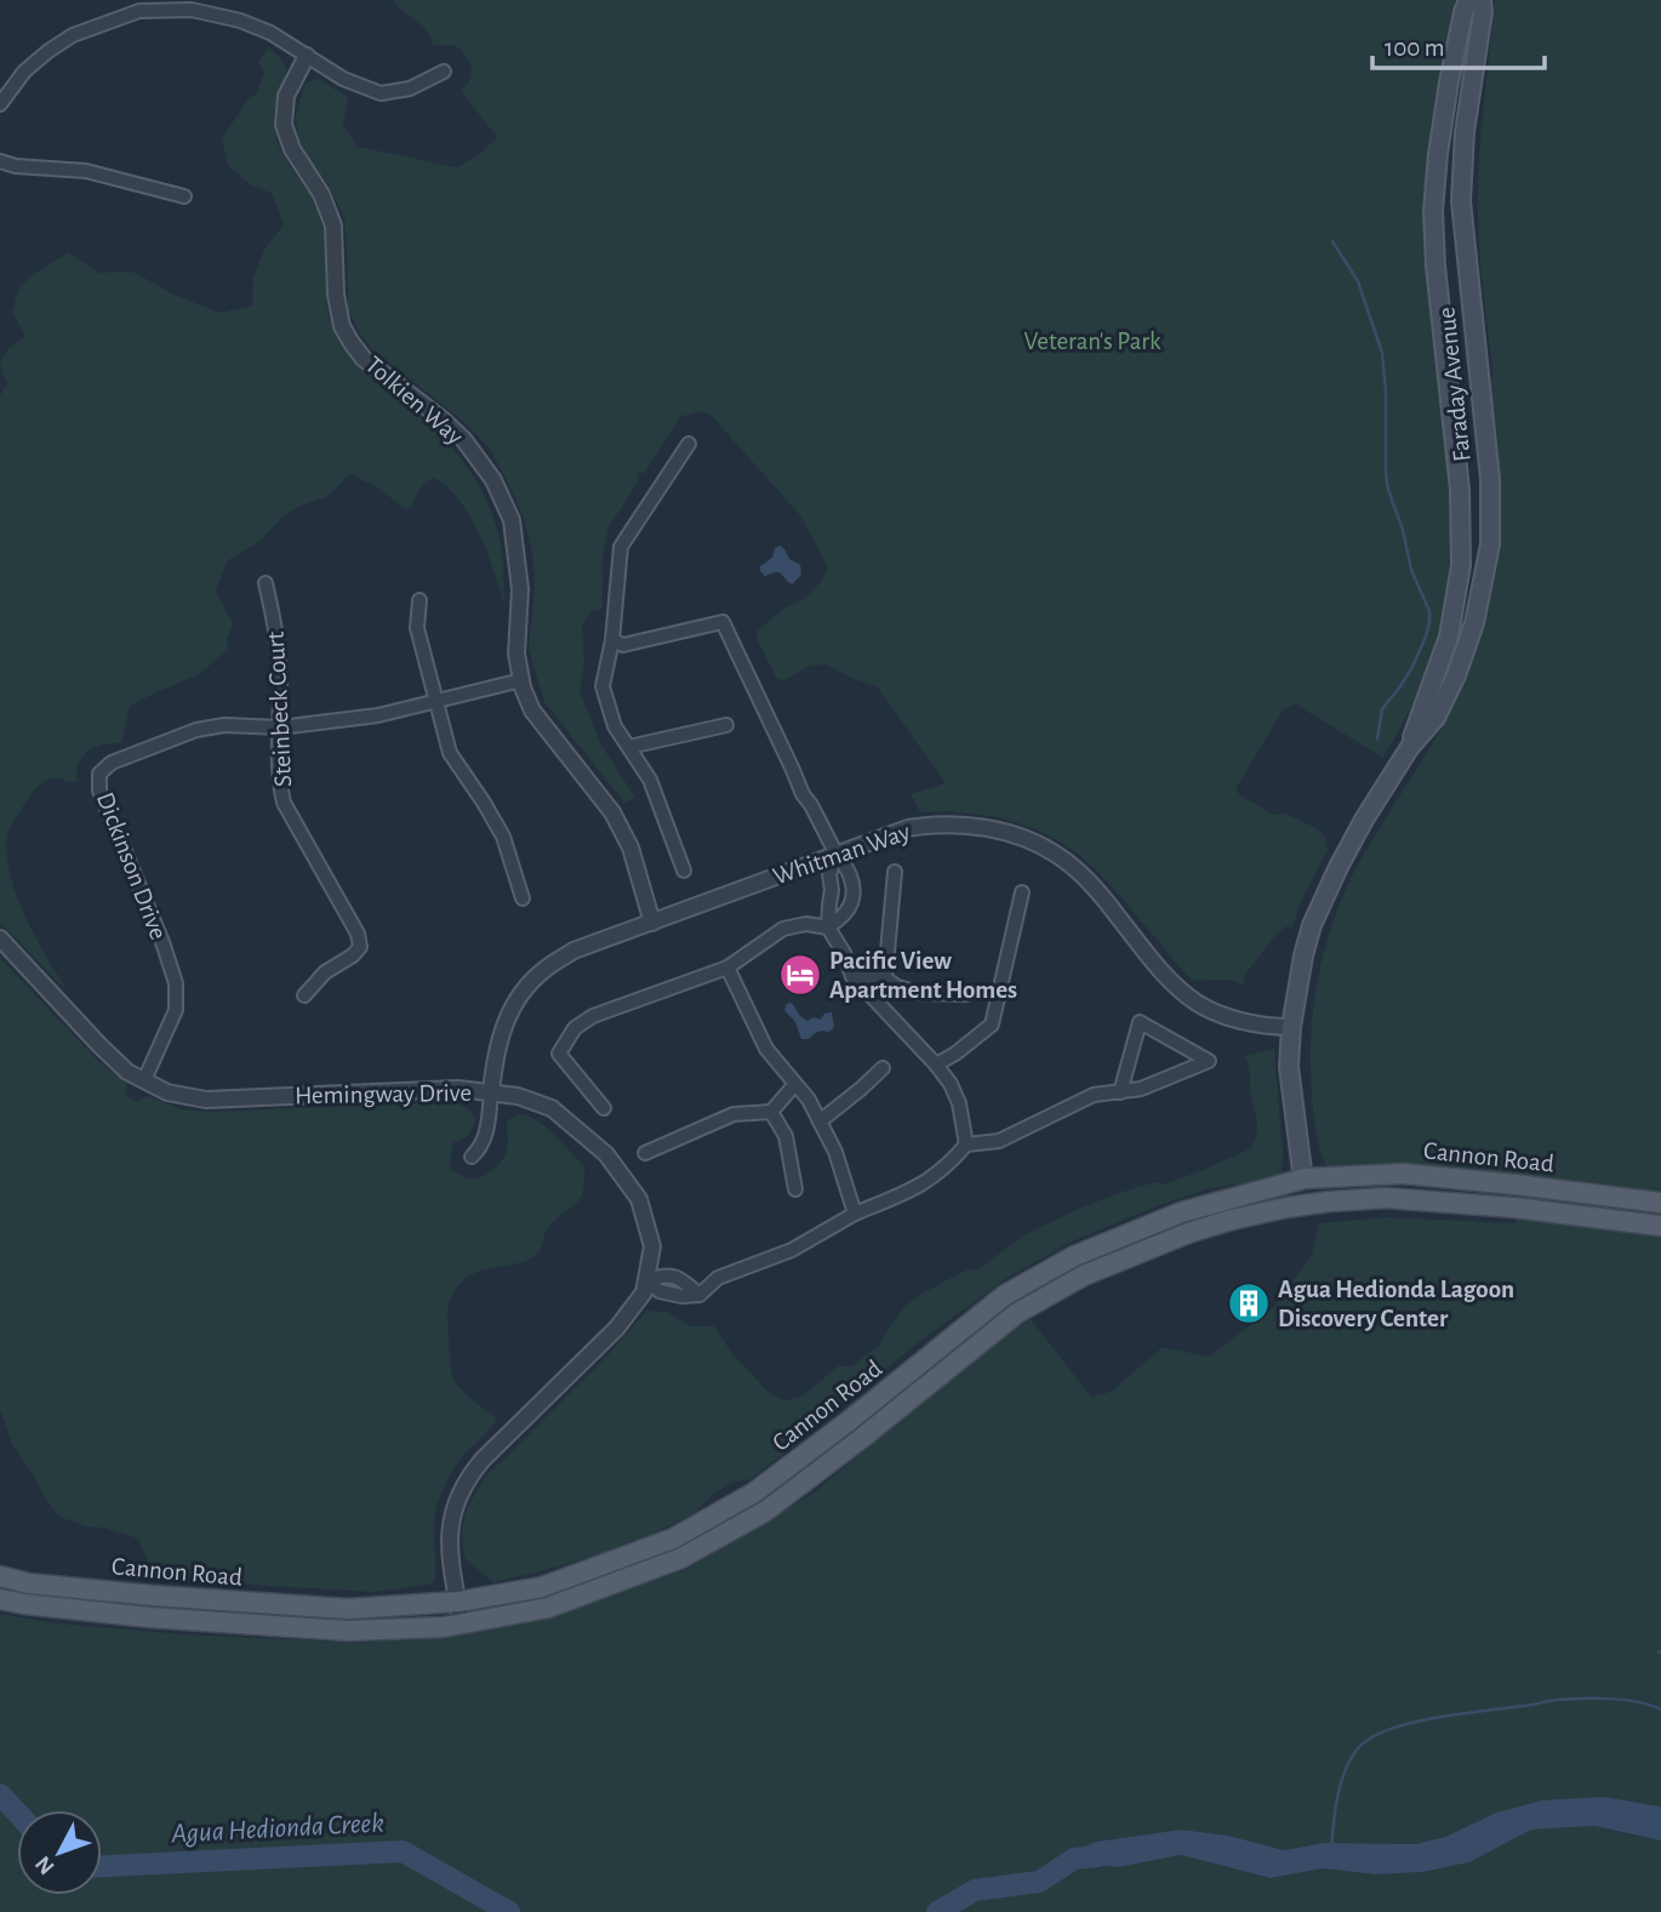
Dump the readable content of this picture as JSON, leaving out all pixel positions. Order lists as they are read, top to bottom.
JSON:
{
  "streets": {
    "main road": ["Faraday Avenue", "Cannon Road"],
    "street": [
      "Tolkien Way",
      "Steinbeck Court",
      "Whitman Way",
      "Dickinson Drive",
      "Hemingway Drive"
    ]
  },
  "crossings": [
    ["Faraday Avenue", "Whitman Way"],
    ["Faraday Avenue", "Cannon Road"],
    ["Tolkien Way", "Whitman Way"],
    ["Tolkien Way", "Dickinson Drive"],
    ["Steinbeck Court", "Dickinson Drive"],
    ["Whitman Way", "Hemingway Drive"],
    ["Dickinson Drive", "Hemingway Drive"],
    ["Hemingway Drive", "Cannon Road"]
  ],
  "water": ["Agua Hedionda Creek"],
  "parks": ["Veteran's Park"],
  "places": {
    "hotel": ["Pacific View Apartment Homes"],
    "building": ["Agua Hedionda Lagoon Discovery Center"]
  },
  "scale_bar": "100 m",
  "north": "bottom left"
}
